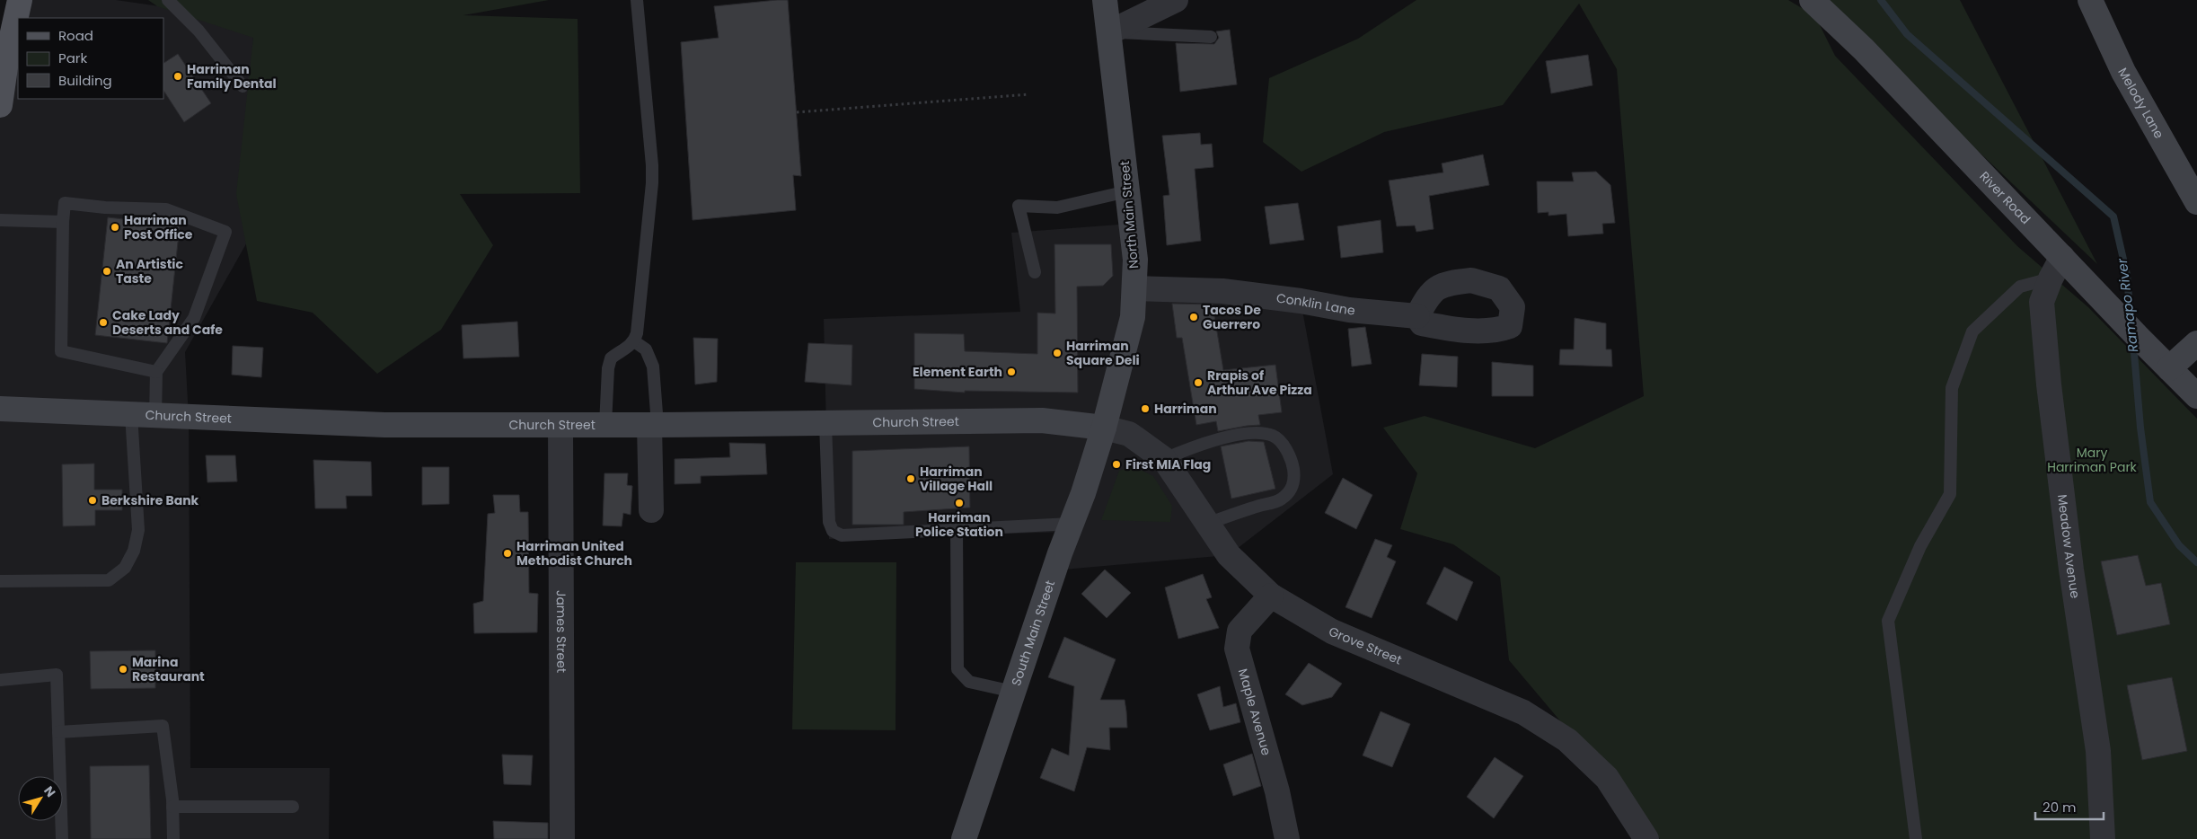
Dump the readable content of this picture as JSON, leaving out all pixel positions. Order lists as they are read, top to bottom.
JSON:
{
  "streets": {
    "street": [
      "Melody Lane",
      "River Road",
      "North Main Street",
      "Conklin Lane",
      "Church Street",
      "Meadow Avenue",
      "James Street",
      "South Main Street",
      "Grove Street",
      "Maple Avenue"
    ]
  },
  "crossings": [
    ["River Road", "Meadow Avenue"],
    ["North Main Street", "Conklin Lane"],
    ["North Main Street", "Church Street"],
    ["North Main Street", "South Main Street"],
    ["North Main Street", "Grove Street"],
    ["Church Street", "James Street"],
    ["Church Street", "South Main Street"],
    ["Church Street", "Grove Street"],
    ["South Main Street", "Grove Street"],
    ["Grove Street", "Maple Avenue"]
  ],
  "water": ["Ramapo River"],
  "parks": ["Mary Harriman Park"],
  "places": [
    "Harriman Family Dental",
    "Harriman Post Office",
    "An Artistic Taste",
    "Tacos De Guerrero",
    "Cake Lady Deserts and Cafe",
    "Harriman Square Deli",
    "Element Earth",
    "Rrapis of Arthur Ave Pizza",
    "Harriman",
    "First MIA Flag",
    "Harriman Village Hall",
    "Berkshire Bank",
    "Harriman Police Station",
    "Harriman United Methodist Church",
    "Marina Restaurant"
  ],
  "legend": ["Road", "Park", "Building"],
  "scale_bar": "20 m",
  "north": "top right"
}
